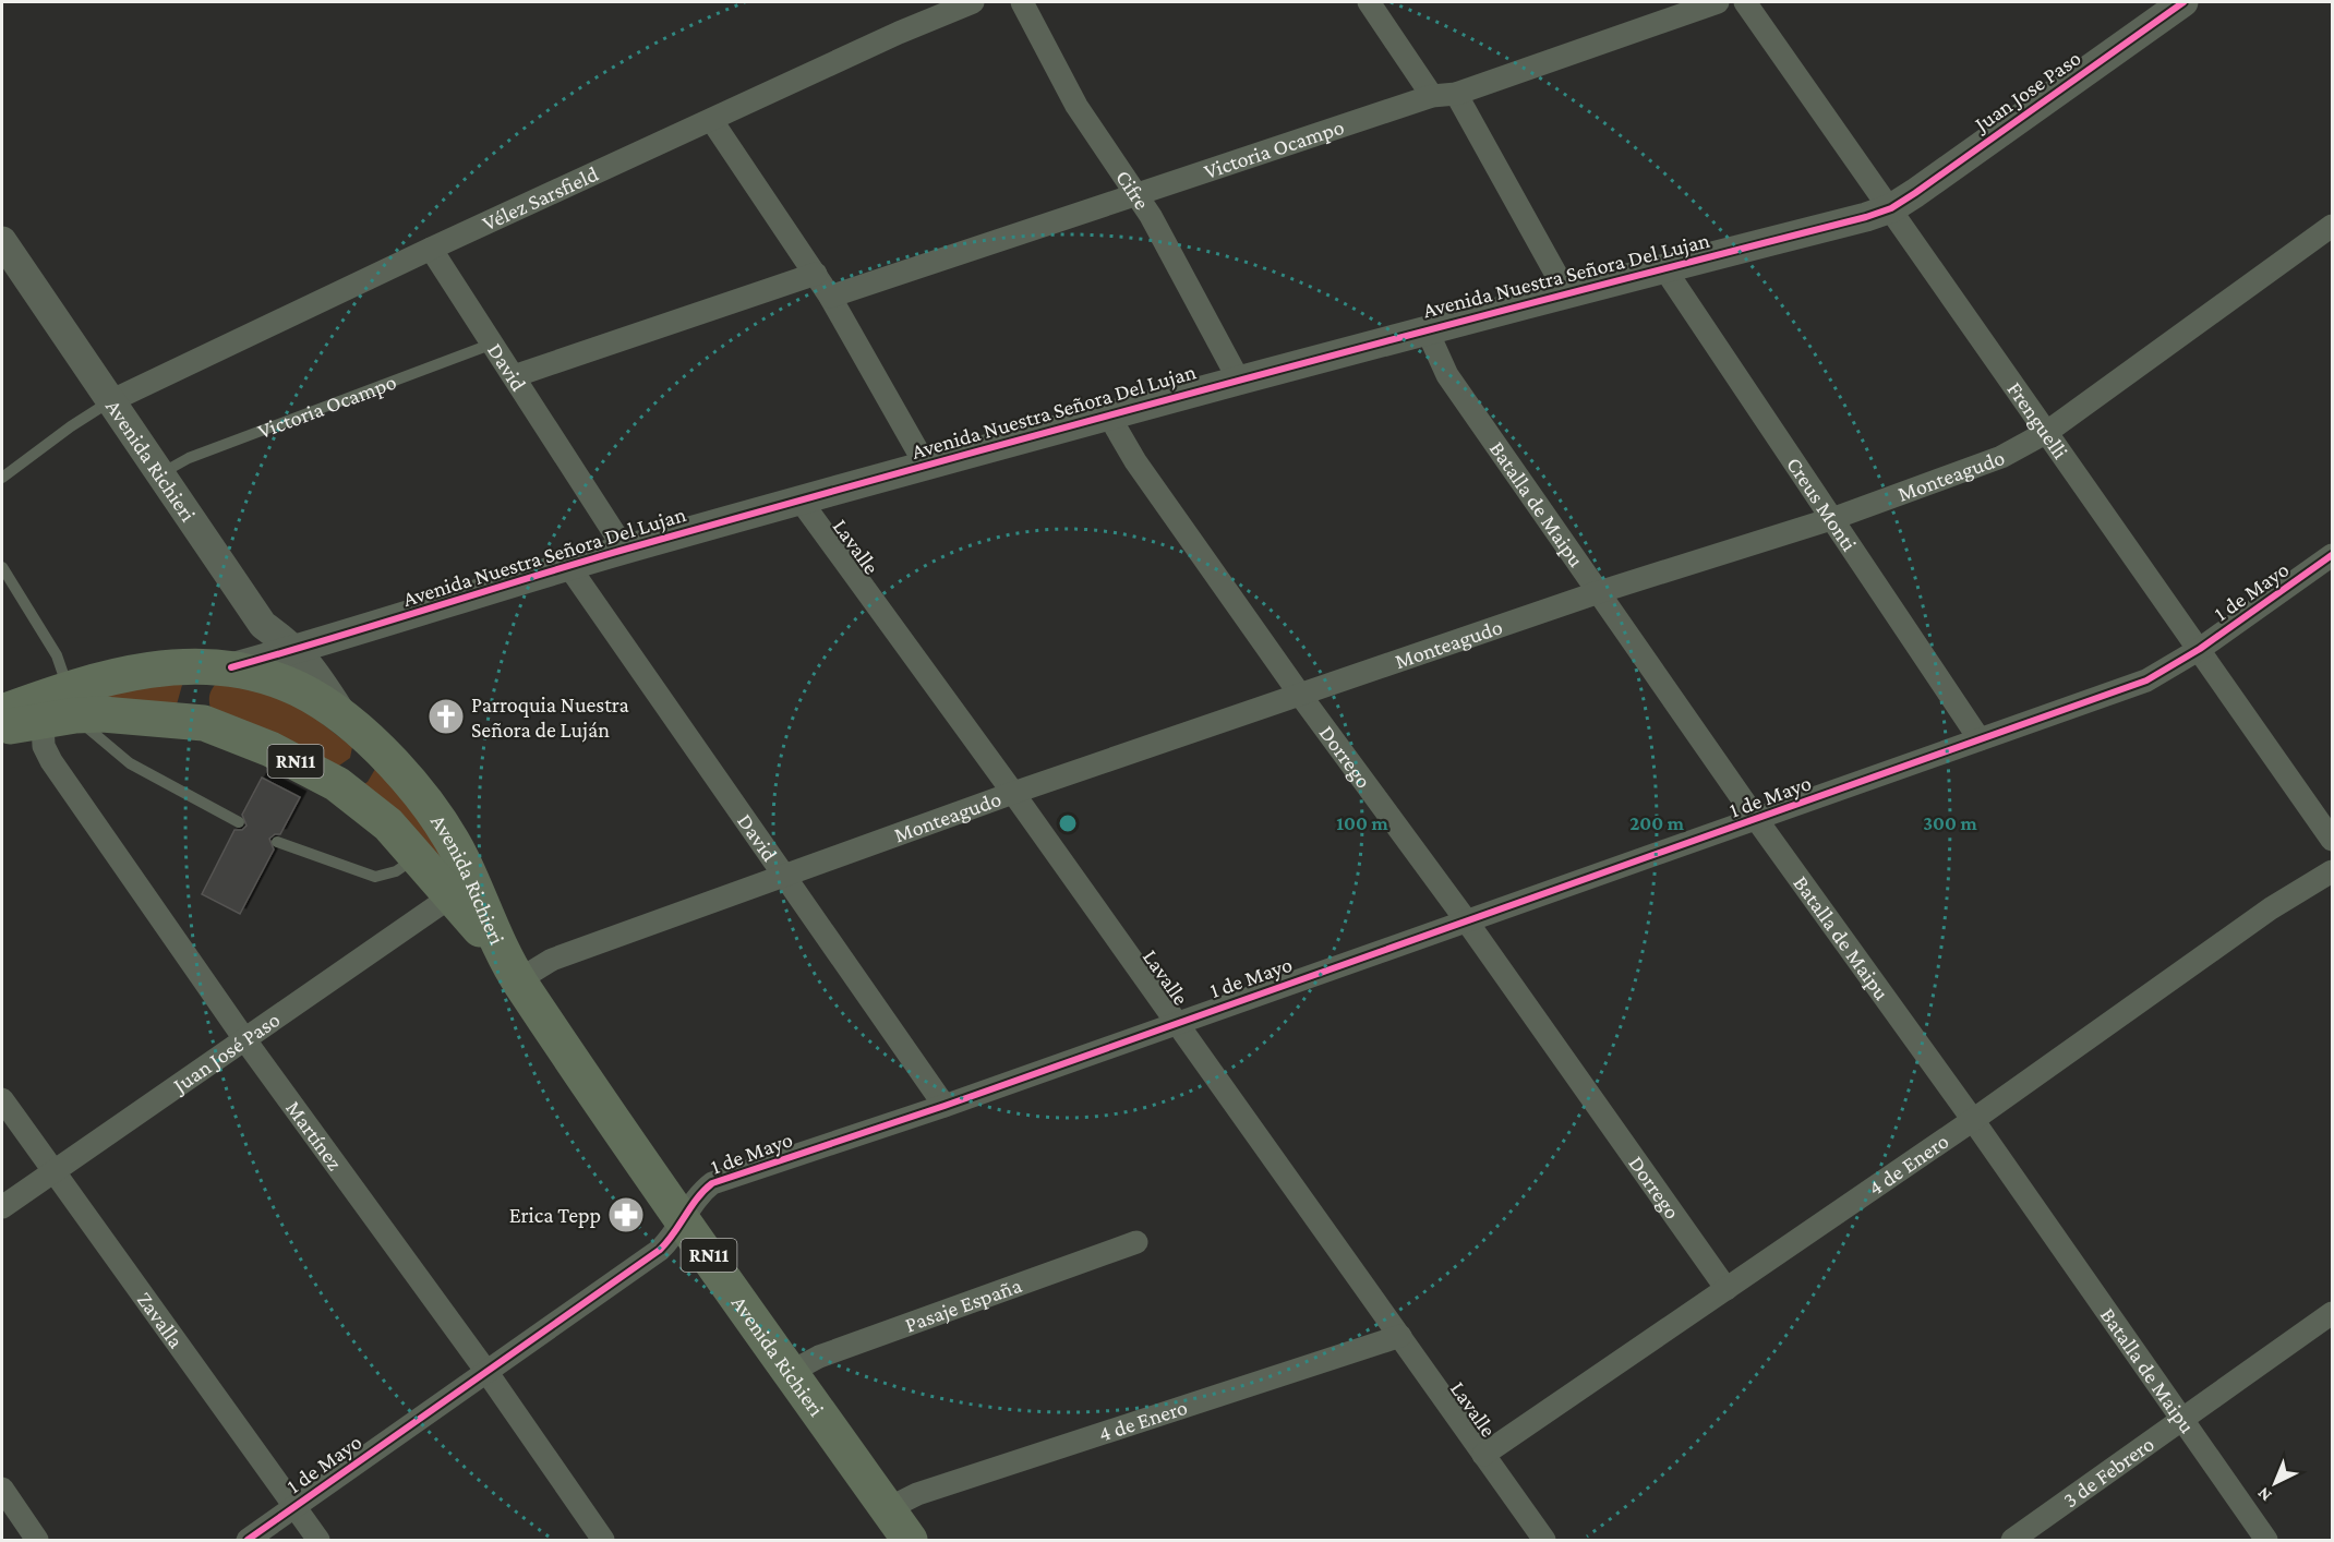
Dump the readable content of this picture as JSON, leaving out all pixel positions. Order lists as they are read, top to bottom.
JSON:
{
  "streets": {
    "main road": ["Avenida Richieri", "RN11"],
    "street": [
      "Juan Jose Paso",
      "Victoria Ocampo",
      "Cifre",
      "Vélez Sarsfield",
      "Avenida Nuestra Señora Del Lujan",
      "David",
      "Frenguelli",
      "Monteagudo",
      "Creus Monti",
      "Batalla de Maipu",
      "Lavalle",
      "1 de Mayo",
      "Dorrego",
      "Juan José Paso",
      "Martínez",
      "4 de Enero",
      "Pasaje España",
      "Zavalla",
      "3 de Febrero"
    ]
  },
  "crossings": [
    ["Juan Jose Paso", "Avenida Nuestra Señora Del Lujan"],
    ["Juan Jose Paso", "Frenguelli"],
    ["Victoria Ocampo", "Cifre"],
    ["Victoria Ocampo", "David"],
    ["Victoria Ocampo", "Avenida Richieri"],
    ["Cifre", "Avenida Nuestra Señora Del Lujan"],
    ["Vélez Sarsfield", "David"],
    ["Vélez Sarsfield", "Avenida Richieri"],
    ["Avenida Nuestra Señora Del Lujan", "David"],
    ["Avenida Nuestra Señora Del Lujan", "Frenguelli"],
    ["Avenida Nuestra Señora Del Lujan", "Avenida Richieri"],
    ["Avenida Nuestra Señora Del Lujan", "Creus Monti"],
    ["Avenida Nuestra Señora Del Lujan", "Batalla de Maipu"],
    ["Avenida Nuestra Señora Del Lujan", "Lavalle"],
    ["Avenida Nuestra Señora Del Lujan", "Dorrego"],
    ["Avenida Nuestra Señora Del Lujan", "RN11"],
    ["David", "Monteagudo"],
    ["David", "1 de Mayo"],
    ["Frenguelli", "Monteagudo"],
    ["Frenguelli", "1 de Mayo"],
    ["Avenida Richieri", "Monteagudo"],
    ["Avenida Richieri", "1 de Mayo"],
    ["Avenida Richieri", "RN11"],
    ["Avenida Richieri", "4 de Enero"],
    ["Avenida Richieri", "Pasaje España"],
    ["Monteagudo", "Creus Monti"],
    ["Monteagudo", "Batalla de Maipu"],
    ["Monteagudo", "Lavalle"],
    ["Monteagudo", "Dorrego"],
    ["Monteagudo", "RN11"],
    ["Creus Monti", "1 de Mayo"],
    ["Batalla de Maipu", "1 de Mayo"],
    ["Batalla de Maipu", "4 de Enero"],
    ["Batalla de Maipu", "3 de Febrero"],
    ["Lavalle", "1 de Mayo"],
    ["Lavalle", "4 de Enero"],
    ["1 de Mayo", "Dorrego"],
    ["1 de Mayo", "Martínez"],
    ["1 de Mayo", "Zavalla"],
    ["Dorrego", "4 de Enero"],
    ["RN11", "Juan José Paso"],
    ["RN11", "Martínez"],
    ["Juan José Paso", "Martínez"],
    ["Juan José Paso", "Zavalla"]
  ],
  "places": {
    "church": ["Parroquia Nuestra Señora de Luján"],
    "pharmacy": ["Erica Tepp"]
  },
  "north": "bottom left",
  "rings": ["100 m", "200 m", "300 m"]
}
